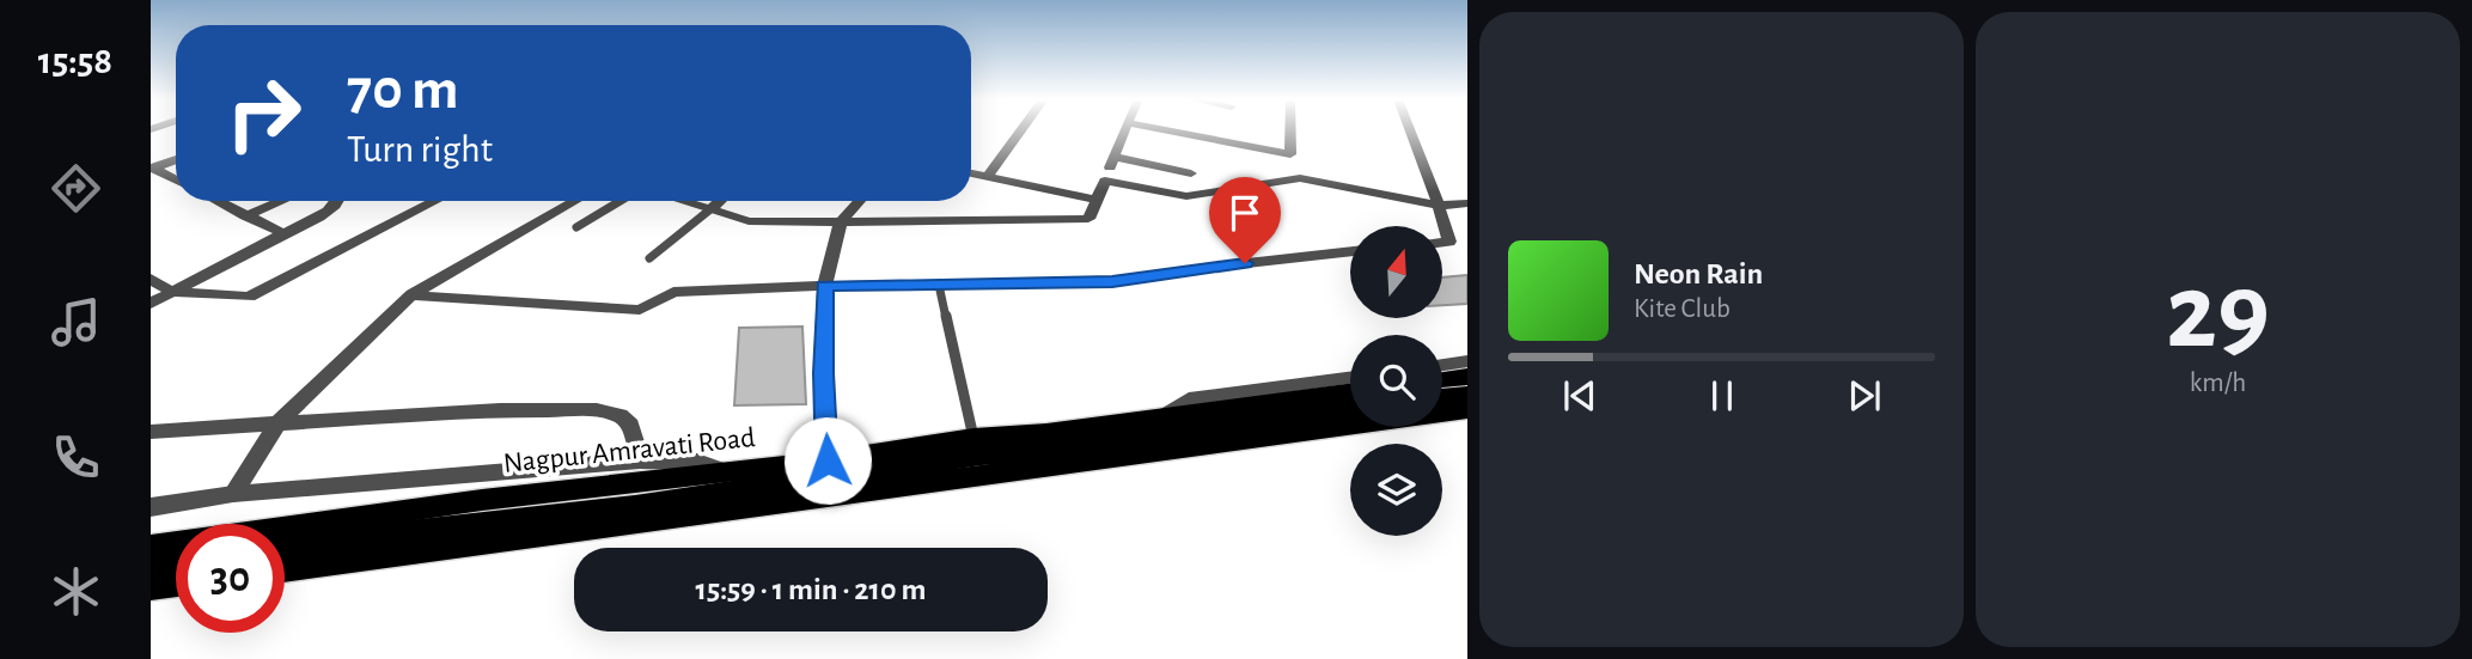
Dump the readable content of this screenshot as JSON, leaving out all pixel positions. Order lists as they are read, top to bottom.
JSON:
{
  "streets": {
    "main road": ["Nagpur Amravati Road"]
  },
  "north": "top",
  "page": {
    "tabs": "15:58",
    "tile": ["29", "km/h"],
    "turn": ["70 m", "Turn right"],
    "song": ["Neon Rain", "Kite Club"],
    "limit": "30",
    "trip": "15:59 · 1 min · 210 m"
  }
}
